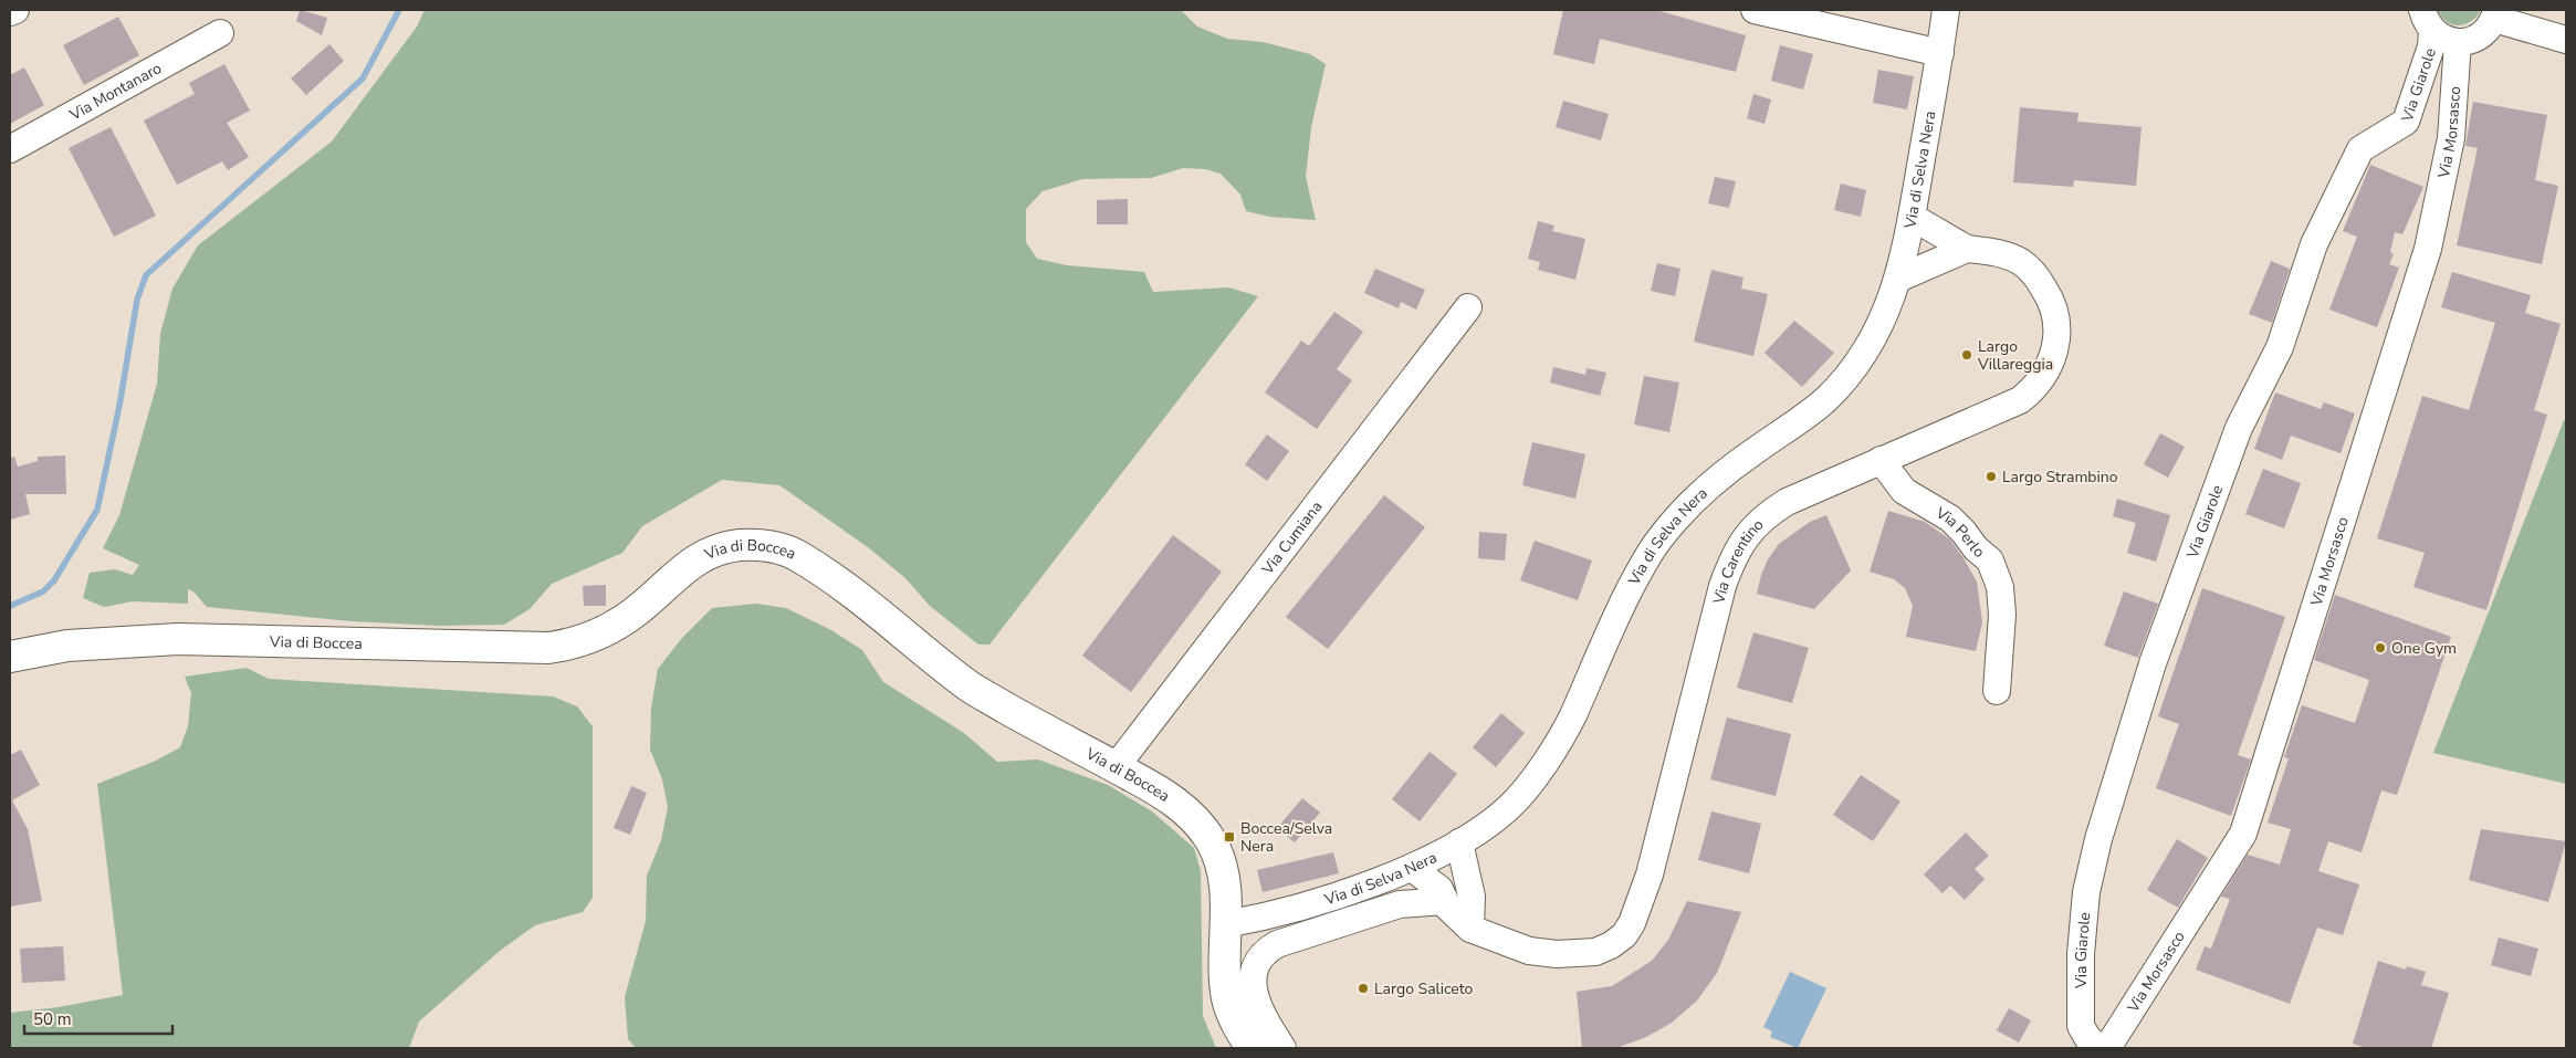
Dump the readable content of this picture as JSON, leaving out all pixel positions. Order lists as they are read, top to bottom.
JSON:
{
  "streets": {
    "main road": ["Via di Boccea"],
    "street": [
      "Via Giarole",
      "Via Montanaro",
      "Via Morsasco",
      "Via di Selva Nera",
      "Via Perlo",
      "Via Cumiana",
      "Via Carentino"
    ]
  },
  "crossings": [
    ["Via di Selva Nera", "Via di Boccea"],
    ["Via di Selva Nera", "Via Carentino"],
    ["Via Perlo", "Via Carentino"],
    ["Via Cumiana", "Via di Boccea"]
  ],
  "places": {
    "other": [
      "Largo Villareggia",
      "Largo Strambino",
      "One Gym",
      "Largo Saliceto"
    ],
    "transit": ["Boccea/Selva Nera"]
  },
  "scale_bar": "50 m"
}
